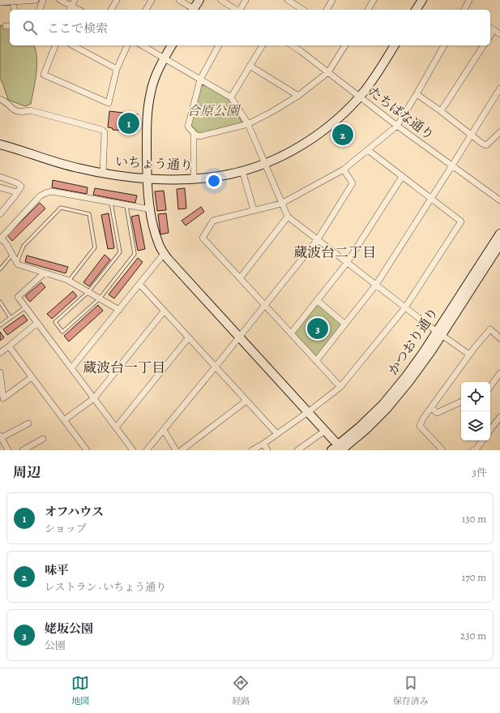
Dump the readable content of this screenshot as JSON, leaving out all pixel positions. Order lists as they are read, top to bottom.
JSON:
{
  "streets": {
    "street": ["たちばな通り", "いちょう通り", "かつおり通り"]
  },
  "crossings": [
    ["たちばな通り", "いちょう通り"]
  ],
  "districts": ["蔵波台二丁目", "蔵波台一丁目"],
  "parks": ["合原公園"],
  "page": {
    "search": "ここで検索",
    "pins": ["1", "2", "3"],
    "heading": ["周辺", "3件"],
    "list": [
      {
        "mark": "1",
        "name": "オフハウス",
        "note": "ショップ",
        "value": "130 m"
      },
      {
        "mark": "2",
        "name": "味平",
        "note": "レストラン · いちょう通り",
        "value": "170 m"
      },
      {
        "mark": "3",
        "name": "姥坂公園",
        "note": "公園",
        "value": "230 m"
      }
    ],
    "nav": ["地図", "経路", "保存済み"]
  }
}
